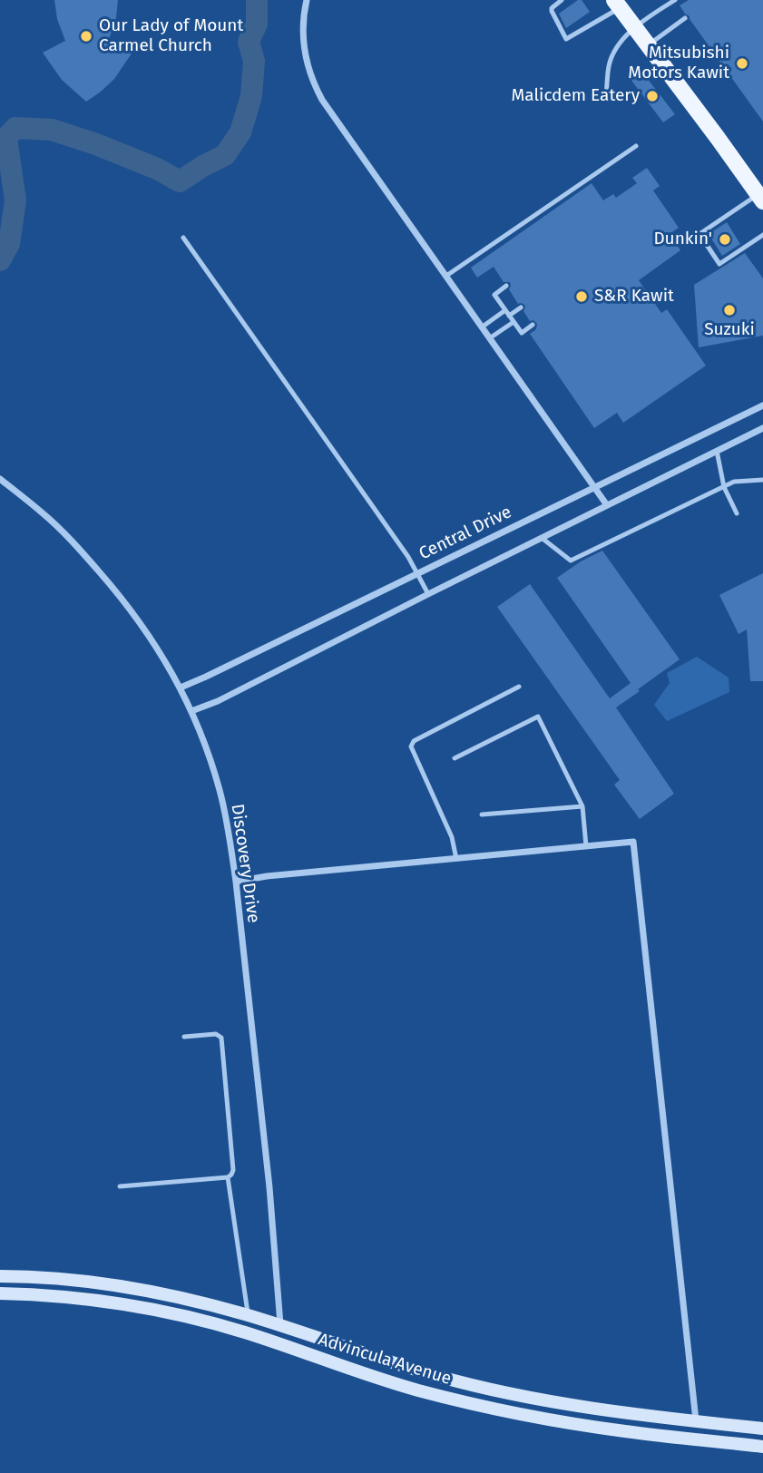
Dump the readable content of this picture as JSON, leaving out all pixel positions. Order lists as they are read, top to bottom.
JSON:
{
  "streets": {
    "main road": ["Advincula Avenue"],
    "street": ["Central Drive", "Discovery Drive"]
  },
  "crossings": [
    ["Central Drive", "Discovery Drive"],
    ["Discovery Drive", "Advincula Avenue"]
  ],
  "places": [
    "Our Lady of Mount Carmel Church",
    "Mitsubishi Motors Kawit",
    "Malicdem Eatery",
    "Dunkin'",
    "S&R Kawit",
    "Suzuki"
  ]
}
